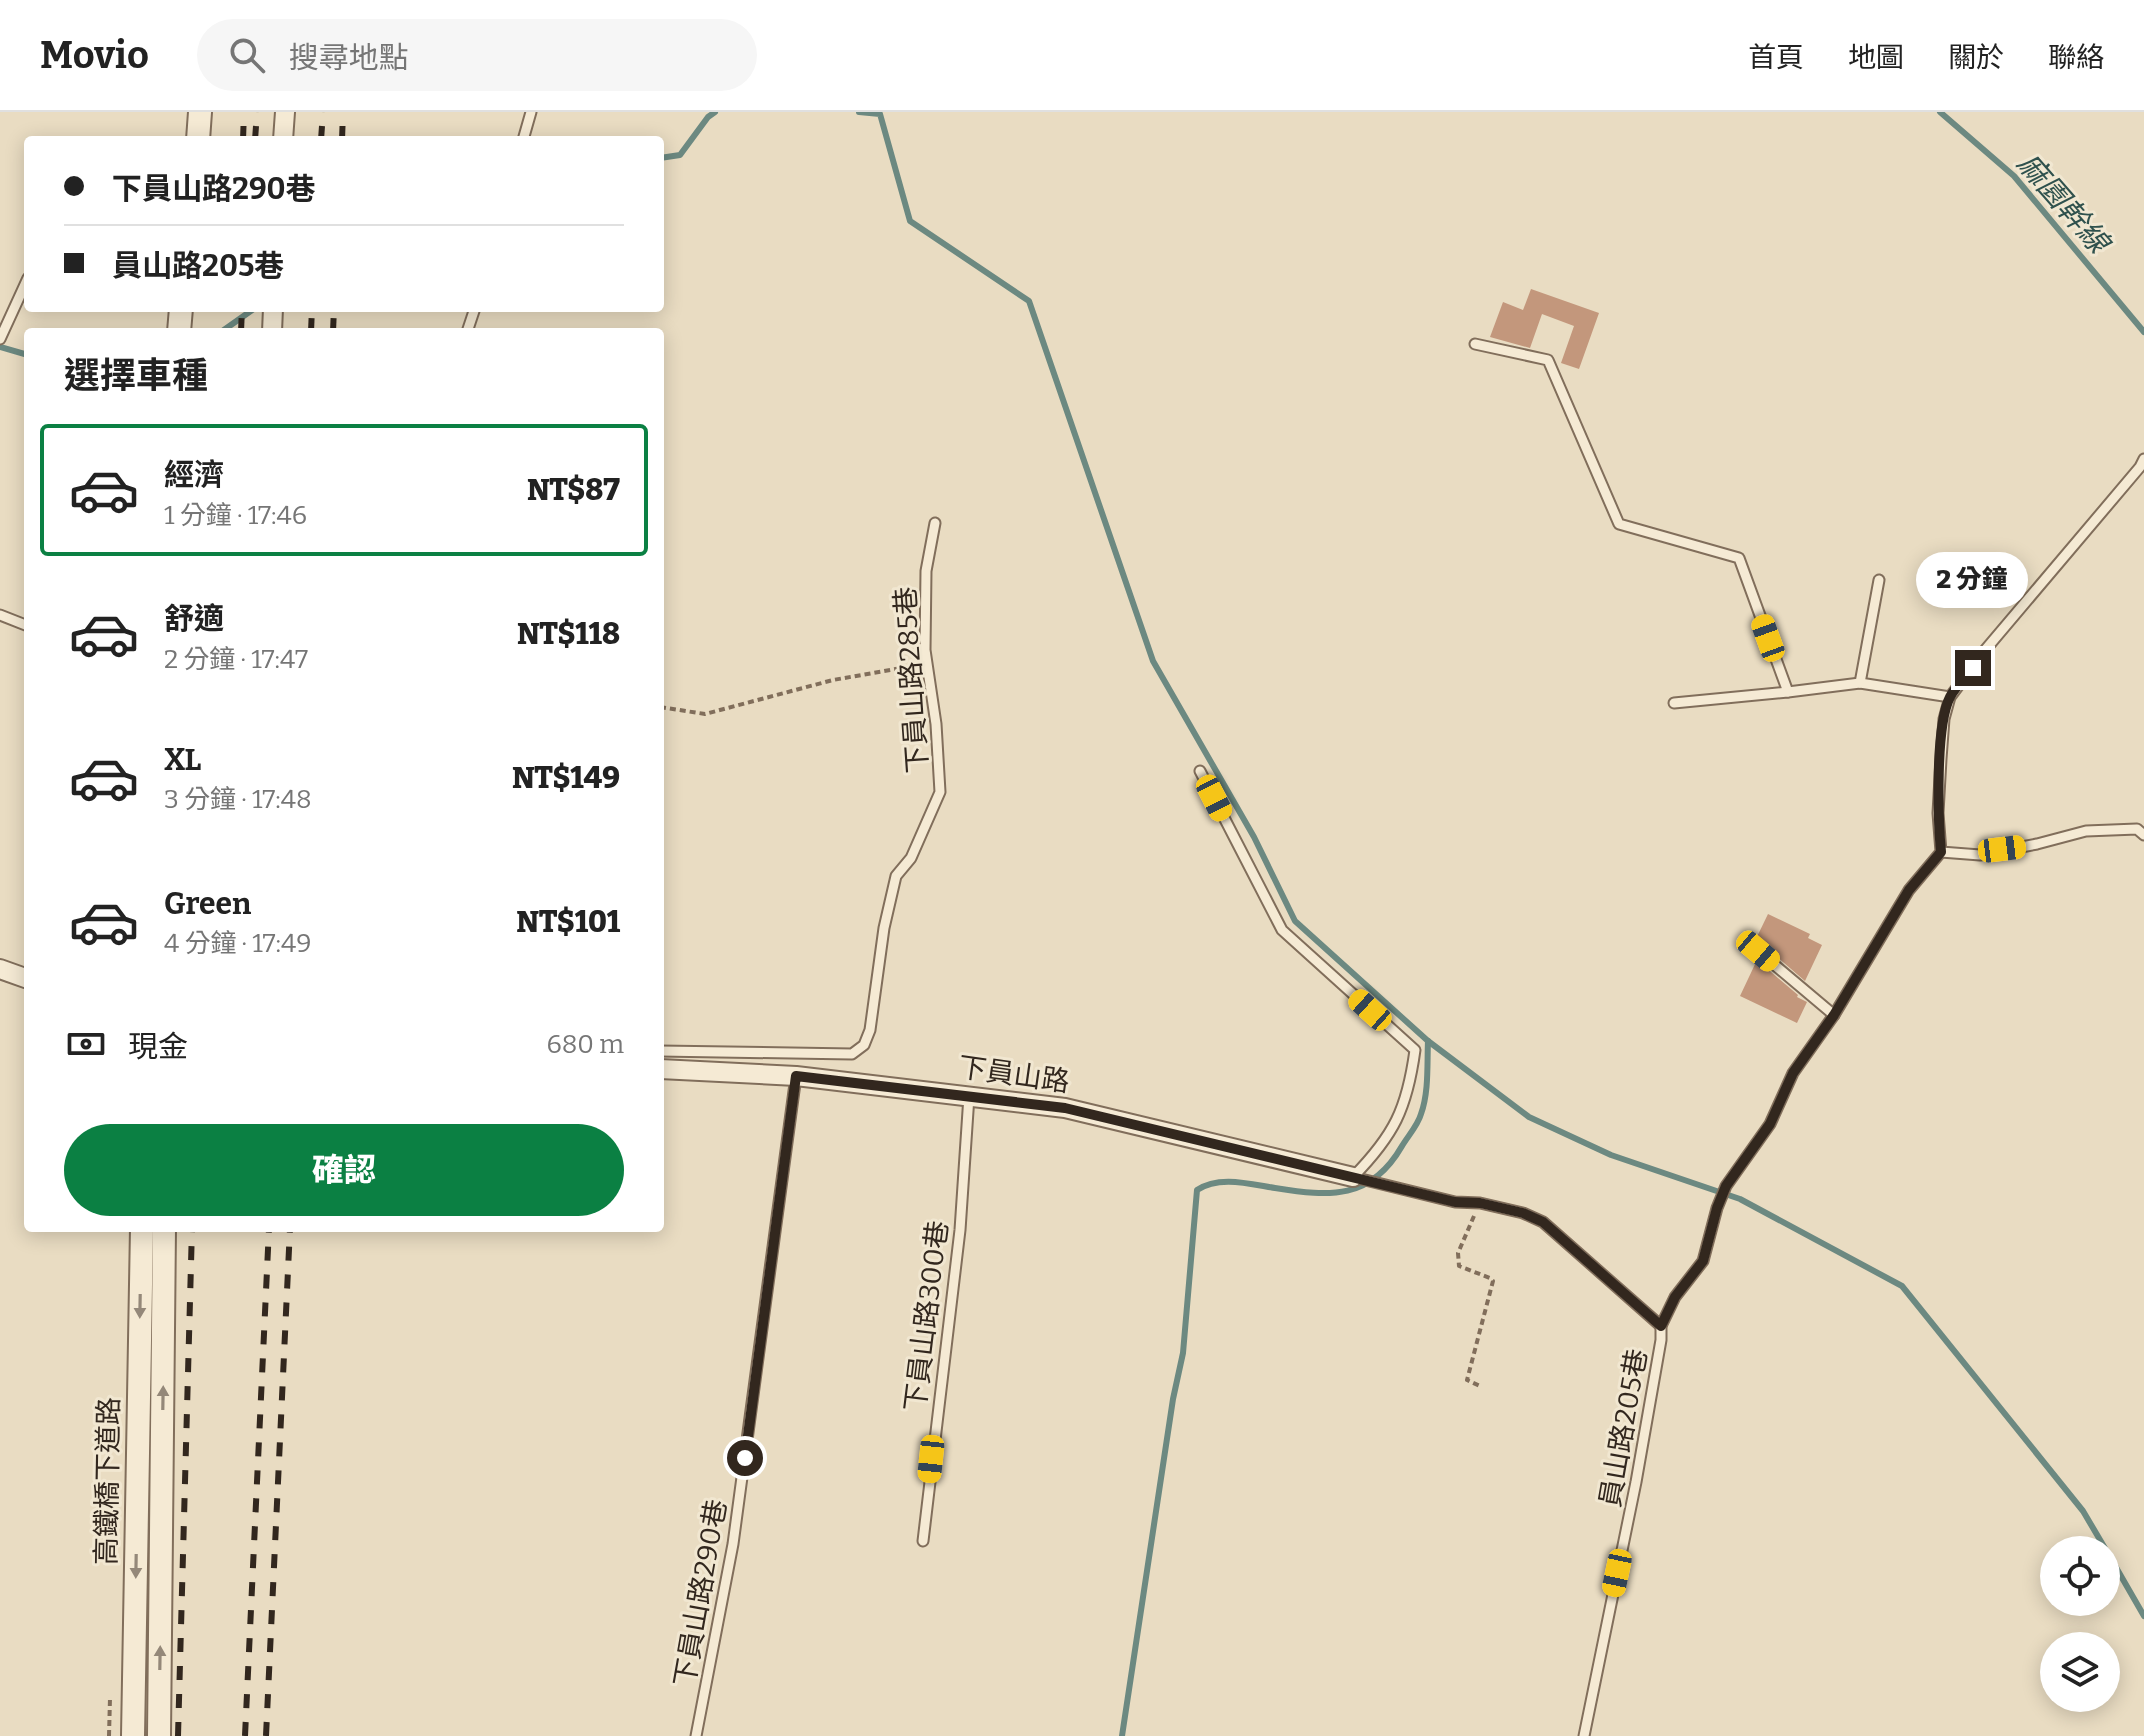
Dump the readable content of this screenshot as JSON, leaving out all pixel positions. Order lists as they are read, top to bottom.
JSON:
{
  "streets": {
    "street": ["下員山路", "高鐵橋下道路"],
    "lane": [
      "下員山路285巷",
      "下員山路300巷",
      "員山路205巷",
      "下員山路290巷"
    ]
  },
  "crossings": [
    ["下員山路", "下員山路300巷"],
    ["下員山路", "下員山路290巷"]
  ],
  "water": ["麻園幹線"],
  "page": {
    "header": "Movio",
    "search": "搜尋地點",
    "nav": [
      "首頁",
      "地圖",
      "關於",
      "聯絡"
    ],
    "banner": ["下員山路290巷", "員山路205巷"],
    "heading": "選擇車種",
    "list": [
      {
        "name": "經濟",
        "note": "1 分鐘 · 17:46",
        "value": "NT$87"
      },
      {
        "name": "舒適",
        "note": "2 分鐘 · 17:47",
        "value": "NT$118"
      },
      {
        "name": "XL",
        "note": "3 分鐘 · 17:48",
        "value": "NT$149"
      },
      {
        "name": "Green",
        "note": "4 分鐘 · 17:49",
        "value": "NT$101"
      }
    ],
    "bubble": "2 分鐘",
    "pay": ["現金", "680 m"],
    "buttons": "確認"
  }
}
